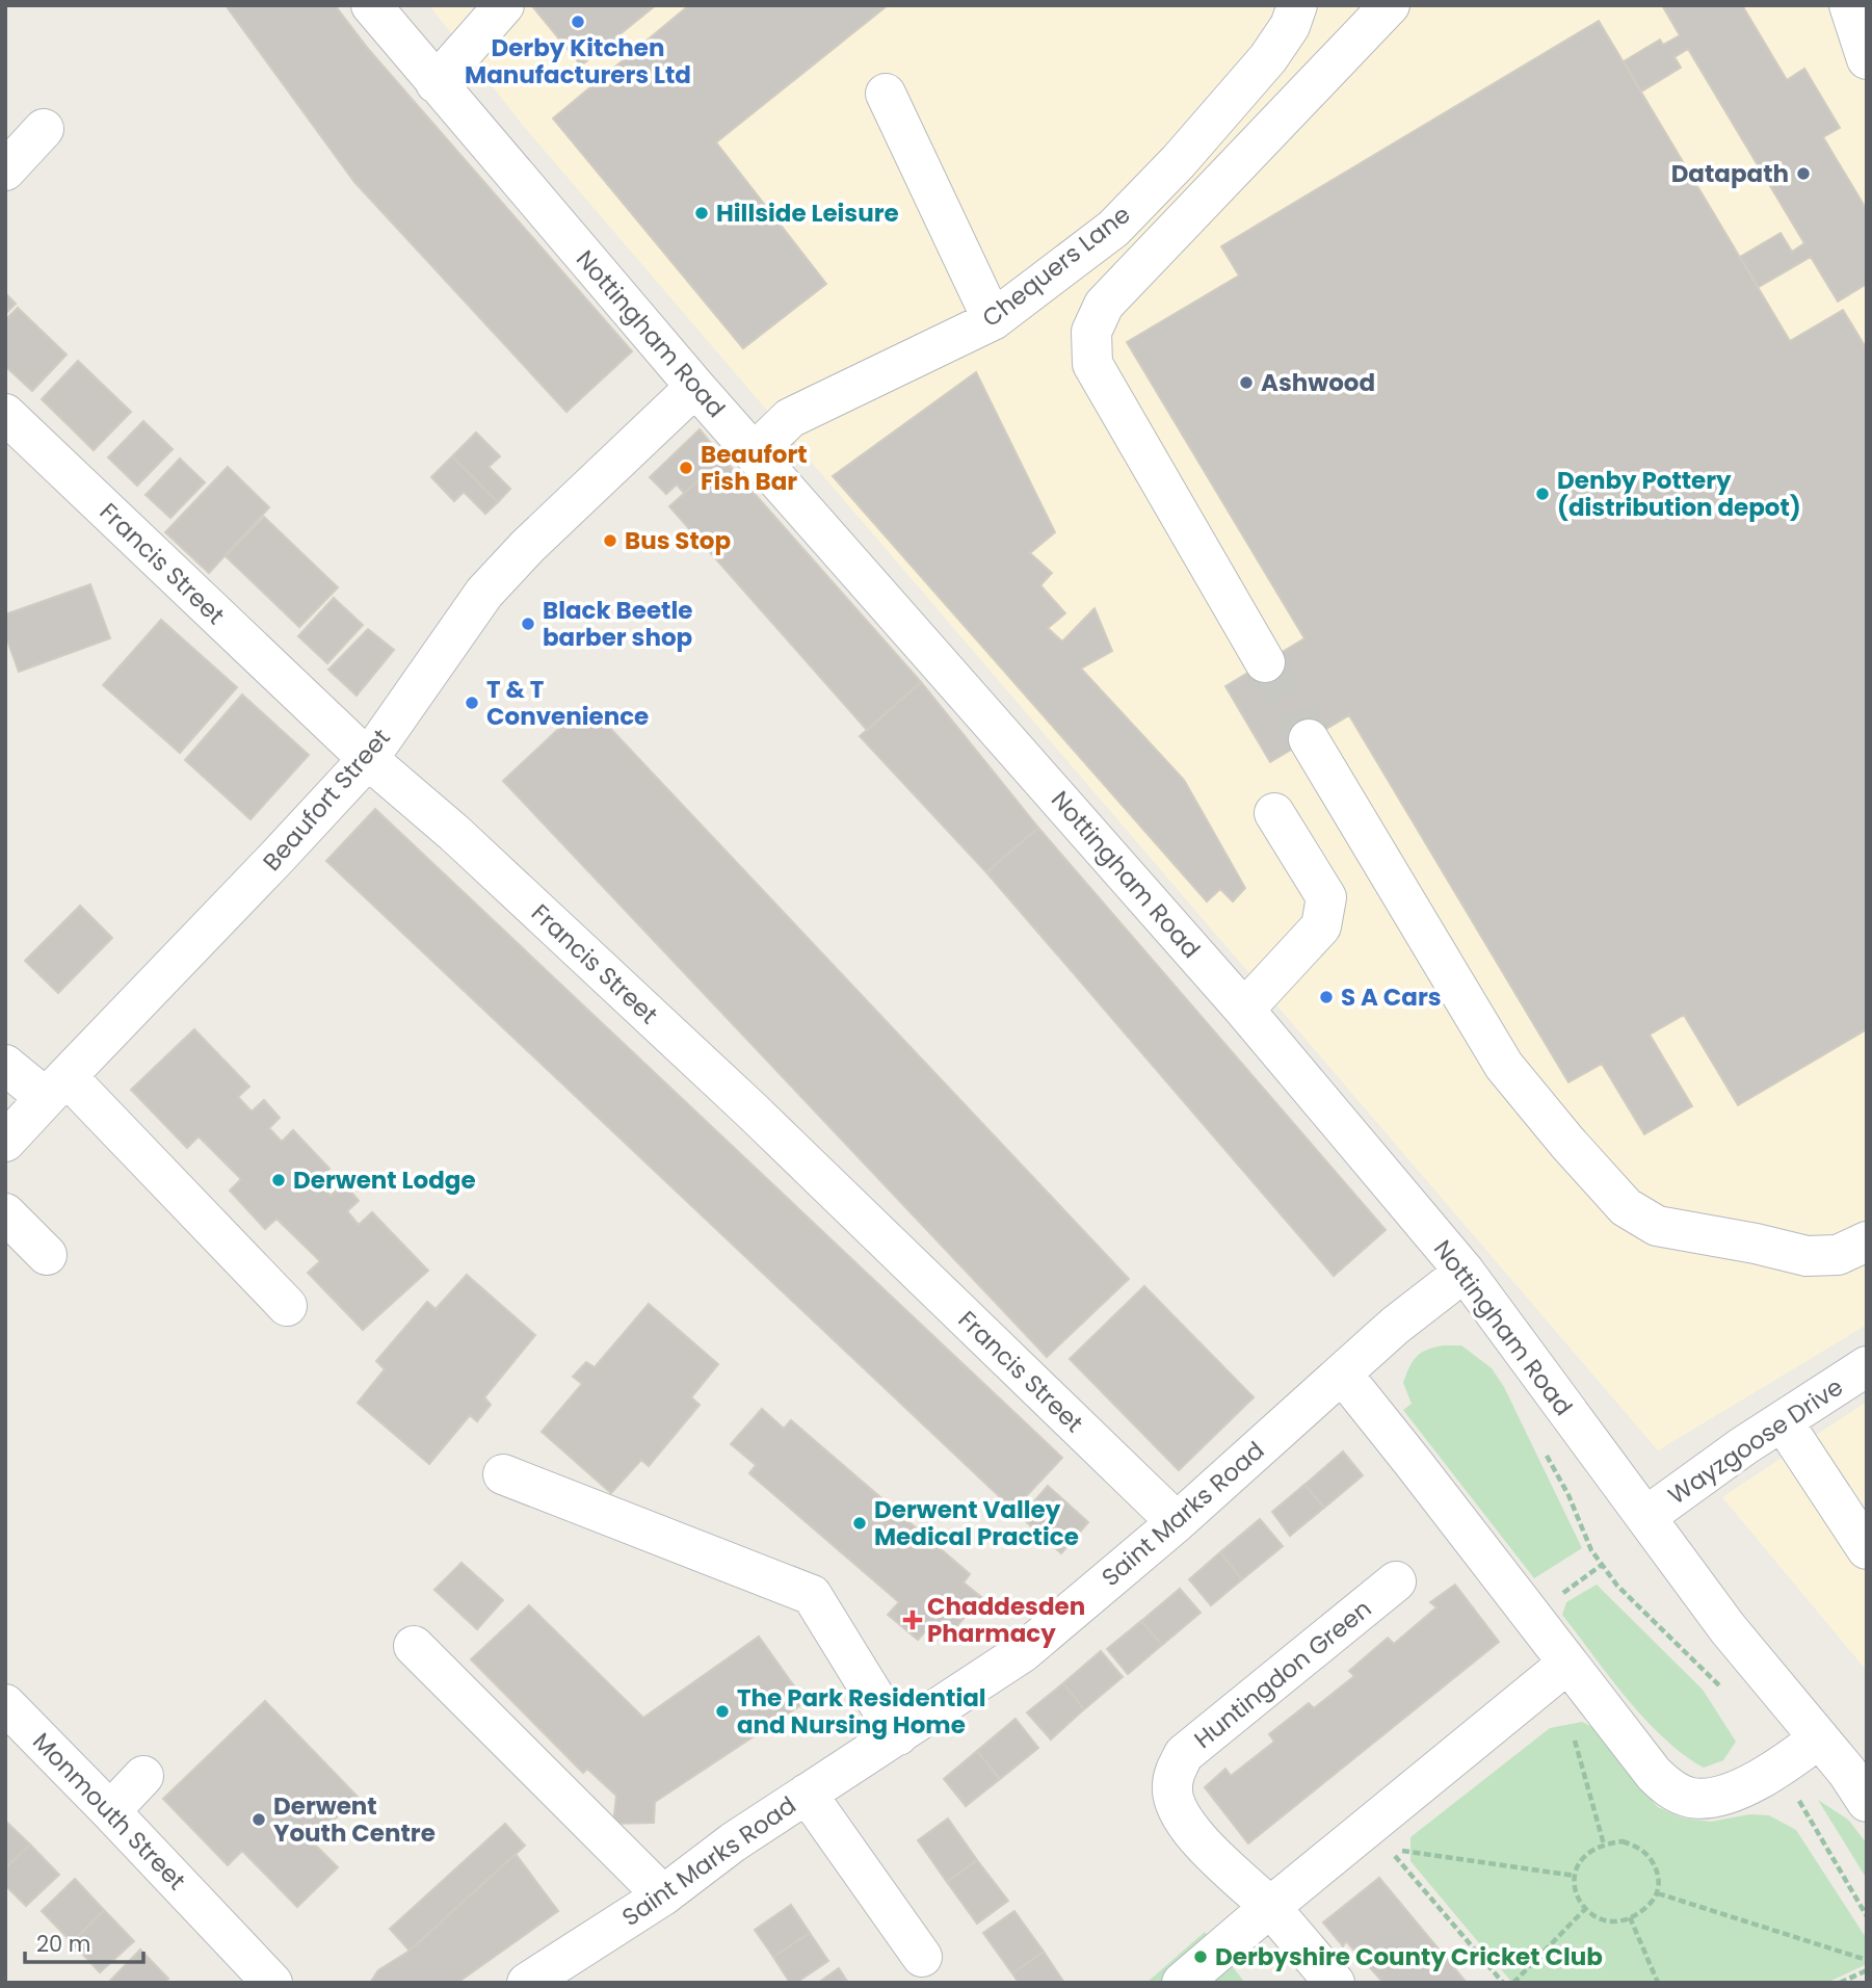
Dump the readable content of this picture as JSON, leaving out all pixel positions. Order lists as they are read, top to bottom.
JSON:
{
  "streets": {
    "street": [
      "Chequers Lane",
      "Nottingham Road",
      "Francis Street",
      "Beaufort Street",
      "Wayzgoose Drive",
      "Saint Marks Road",
      "Huntingdon Green",
      "Monmouth Street"
    ]
  },
  "crossings": [
    ["Chequers Lane", "Nottingham Road"],
    ["Nottingham Road", "Beaufort Street"],
    ["Nottingham Road", "Wayzgoose Drive"],
    ["Nottingham Road", "Saint Marks Road"],
    ["Francis Street", "Beaufort Street"],
    ["Francis Street", "Saint Marks Road"]
  ],
  "places": {
    "other": [
      "Derby Kitchen Manufacturers Ltd",
      "Datapath",
      "Hillside Leisure",
      "Ashwood",
      "Beaufort Fish Bar",
      "Denby Pottery (distribution depot)",
      "Bus Stop",
      "Black Beetle barber shop",
      "T & T Convenience",
      "S A Cars",
      "Derwent Lodge",
      "Derwent Valley Medical Practice",
      "The Park Residential and Nursing Home",
      "Derwent Youth Centre",
      "Derbyshire County Cricket Club"
    ],
    "health": ["Chaddesden Pharmacy"]
  },
  "scale_bar": "20 m"
}
